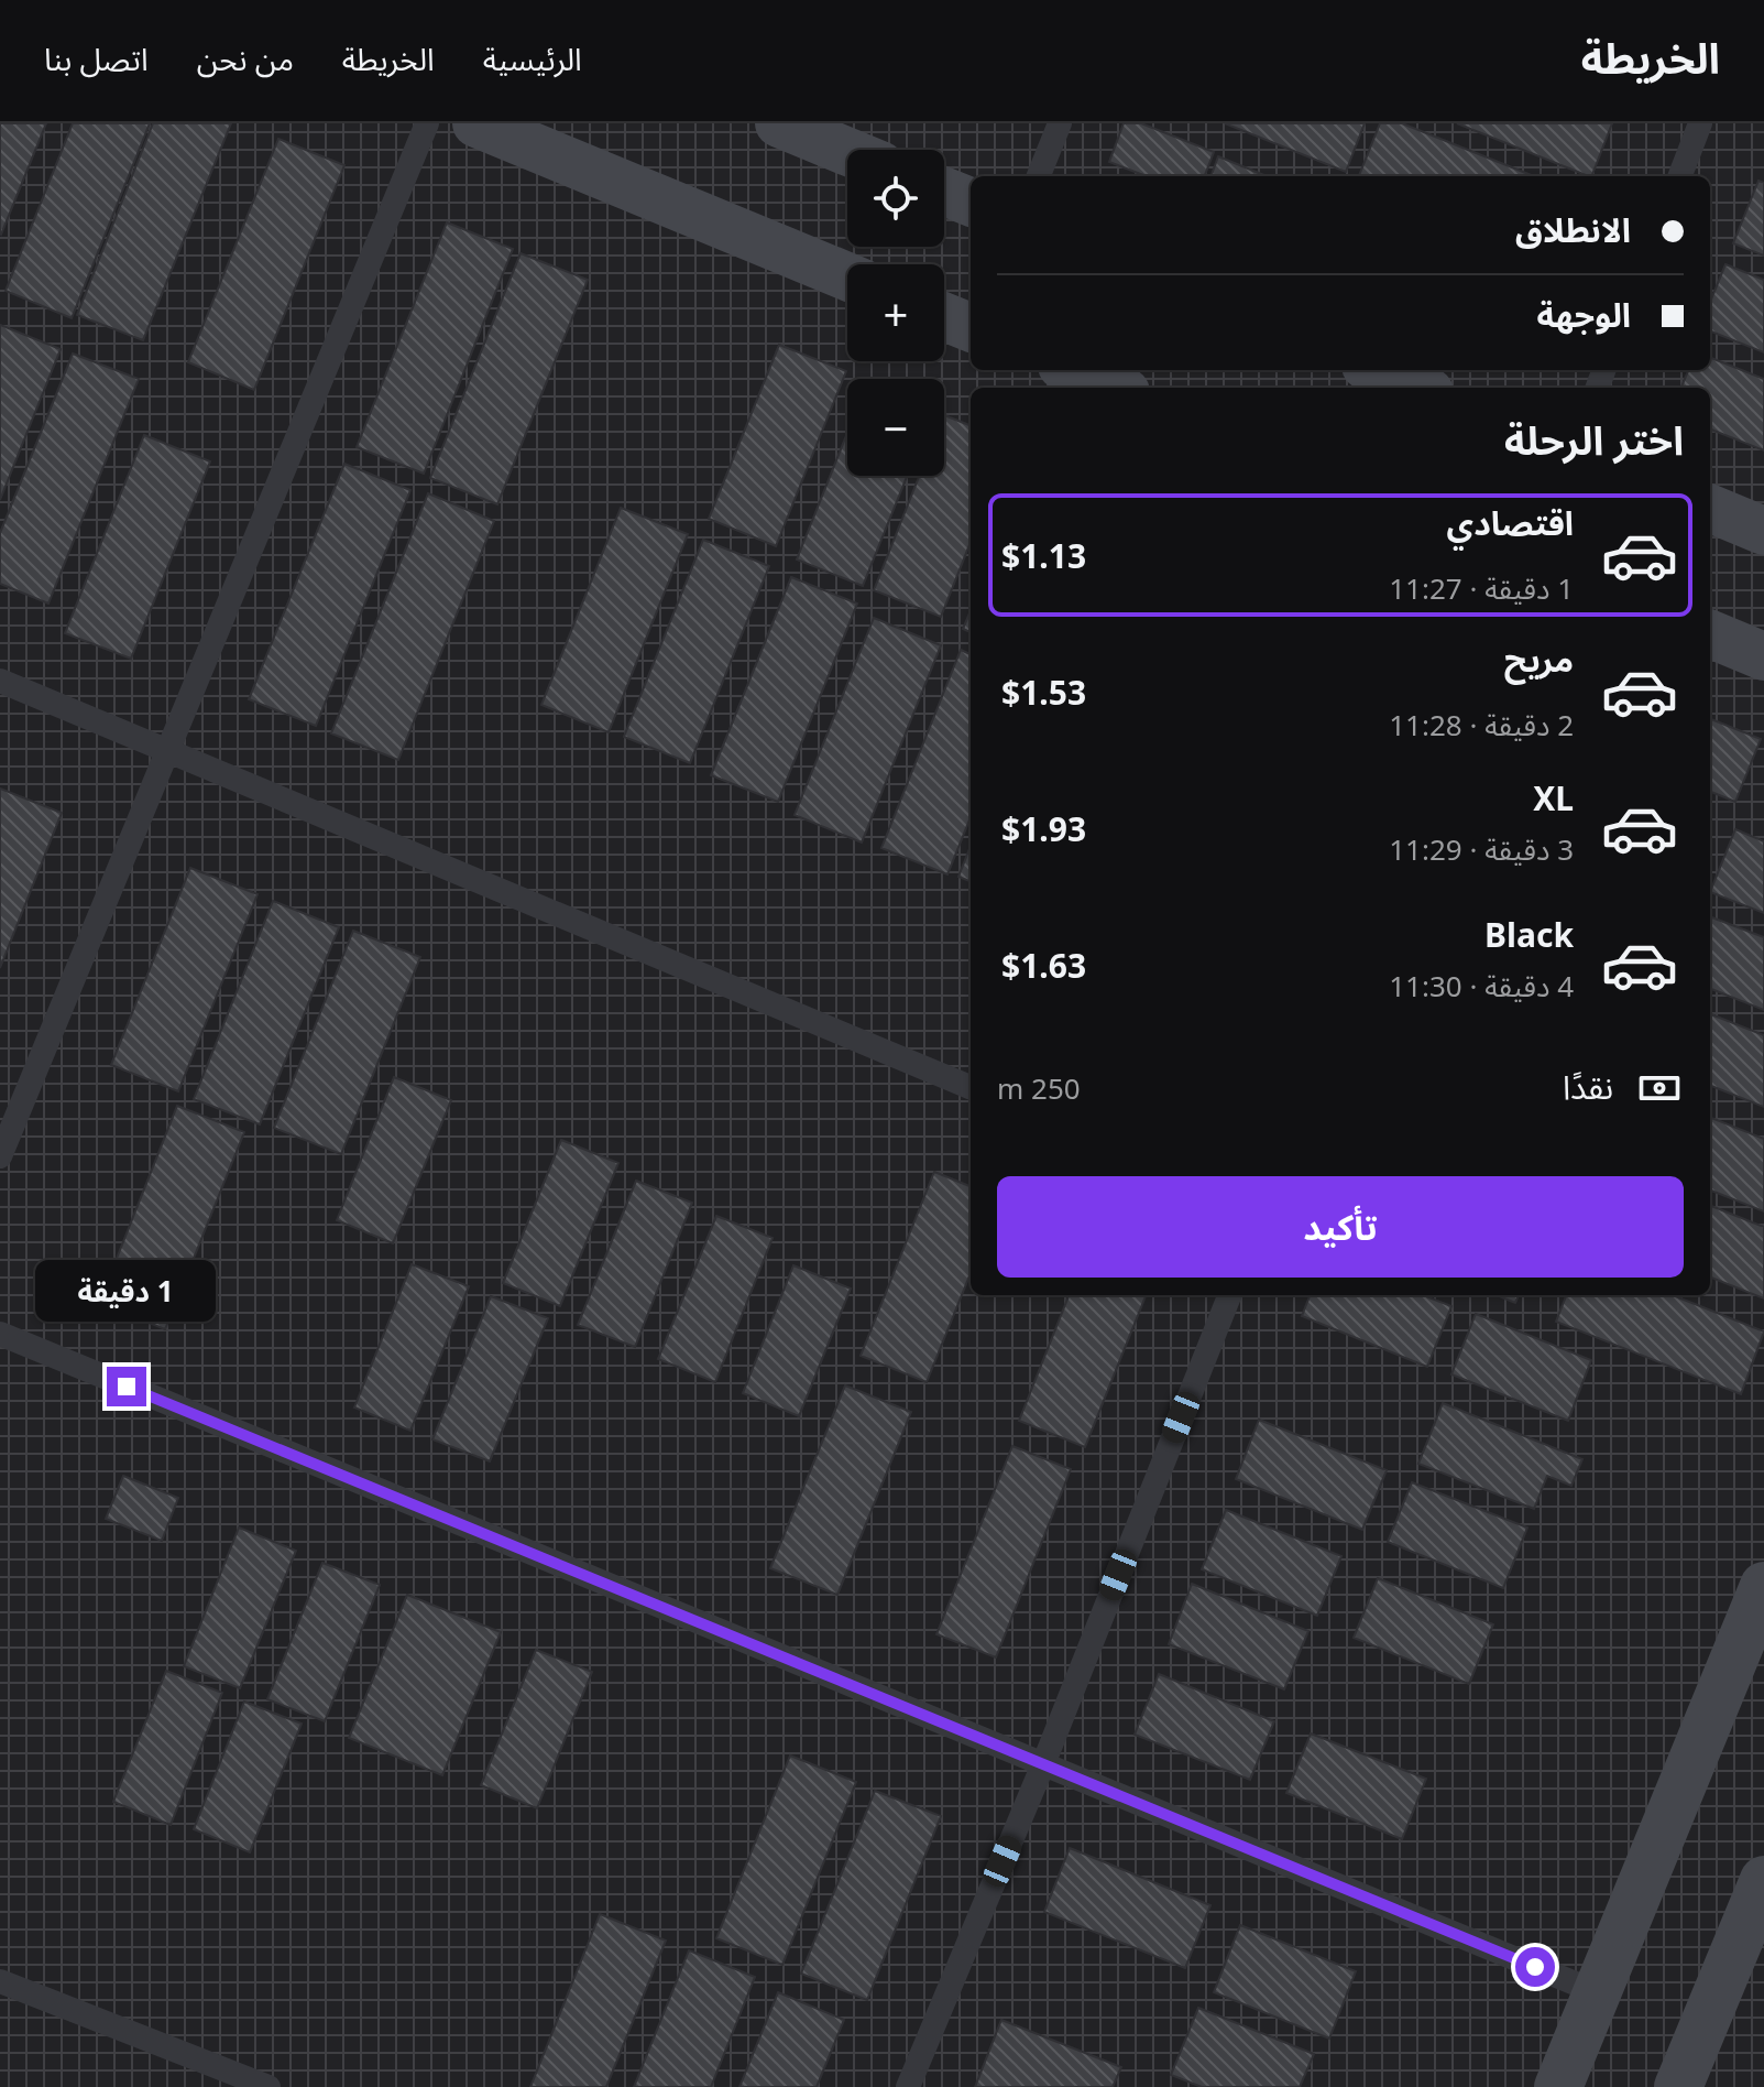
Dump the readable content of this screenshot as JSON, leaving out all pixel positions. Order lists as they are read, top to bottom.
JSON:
{
  "page": {
    "header": "الخريطة",
    "nav": [
      "الرئيسية",
      "الخريطة",
      "من نحن",
      "اتصل بنا"
    ],
    "map_buttons": ["+", "−"],
    "banner": ["الانطلاق", "الوجهة"],
    "heading": "اختر الرحلة",
    "list": [
      {
        "name": "اقتصادي",
        "note": "1 دقيقة · 11:27",
        "value": "$1.13"
      },
      {
        "name": "مريح",
        "note": "2 دقيقة · 11:28",
        "value": "$1.53"
      },
      {
        "name": "XL",
        "note": "3 دقيقة · 11:29",
        "value": "$1.93"
      },
      {
        "name": "Black",
        "note": "4 دقيقة · 11:30",
        "value": "$1.63"
      }
    ],
    "pay": ["نقدًا", "250 m"],
    "buttons": "تأكيد",
    "bubble": "1 دقيقة"
  }
}
